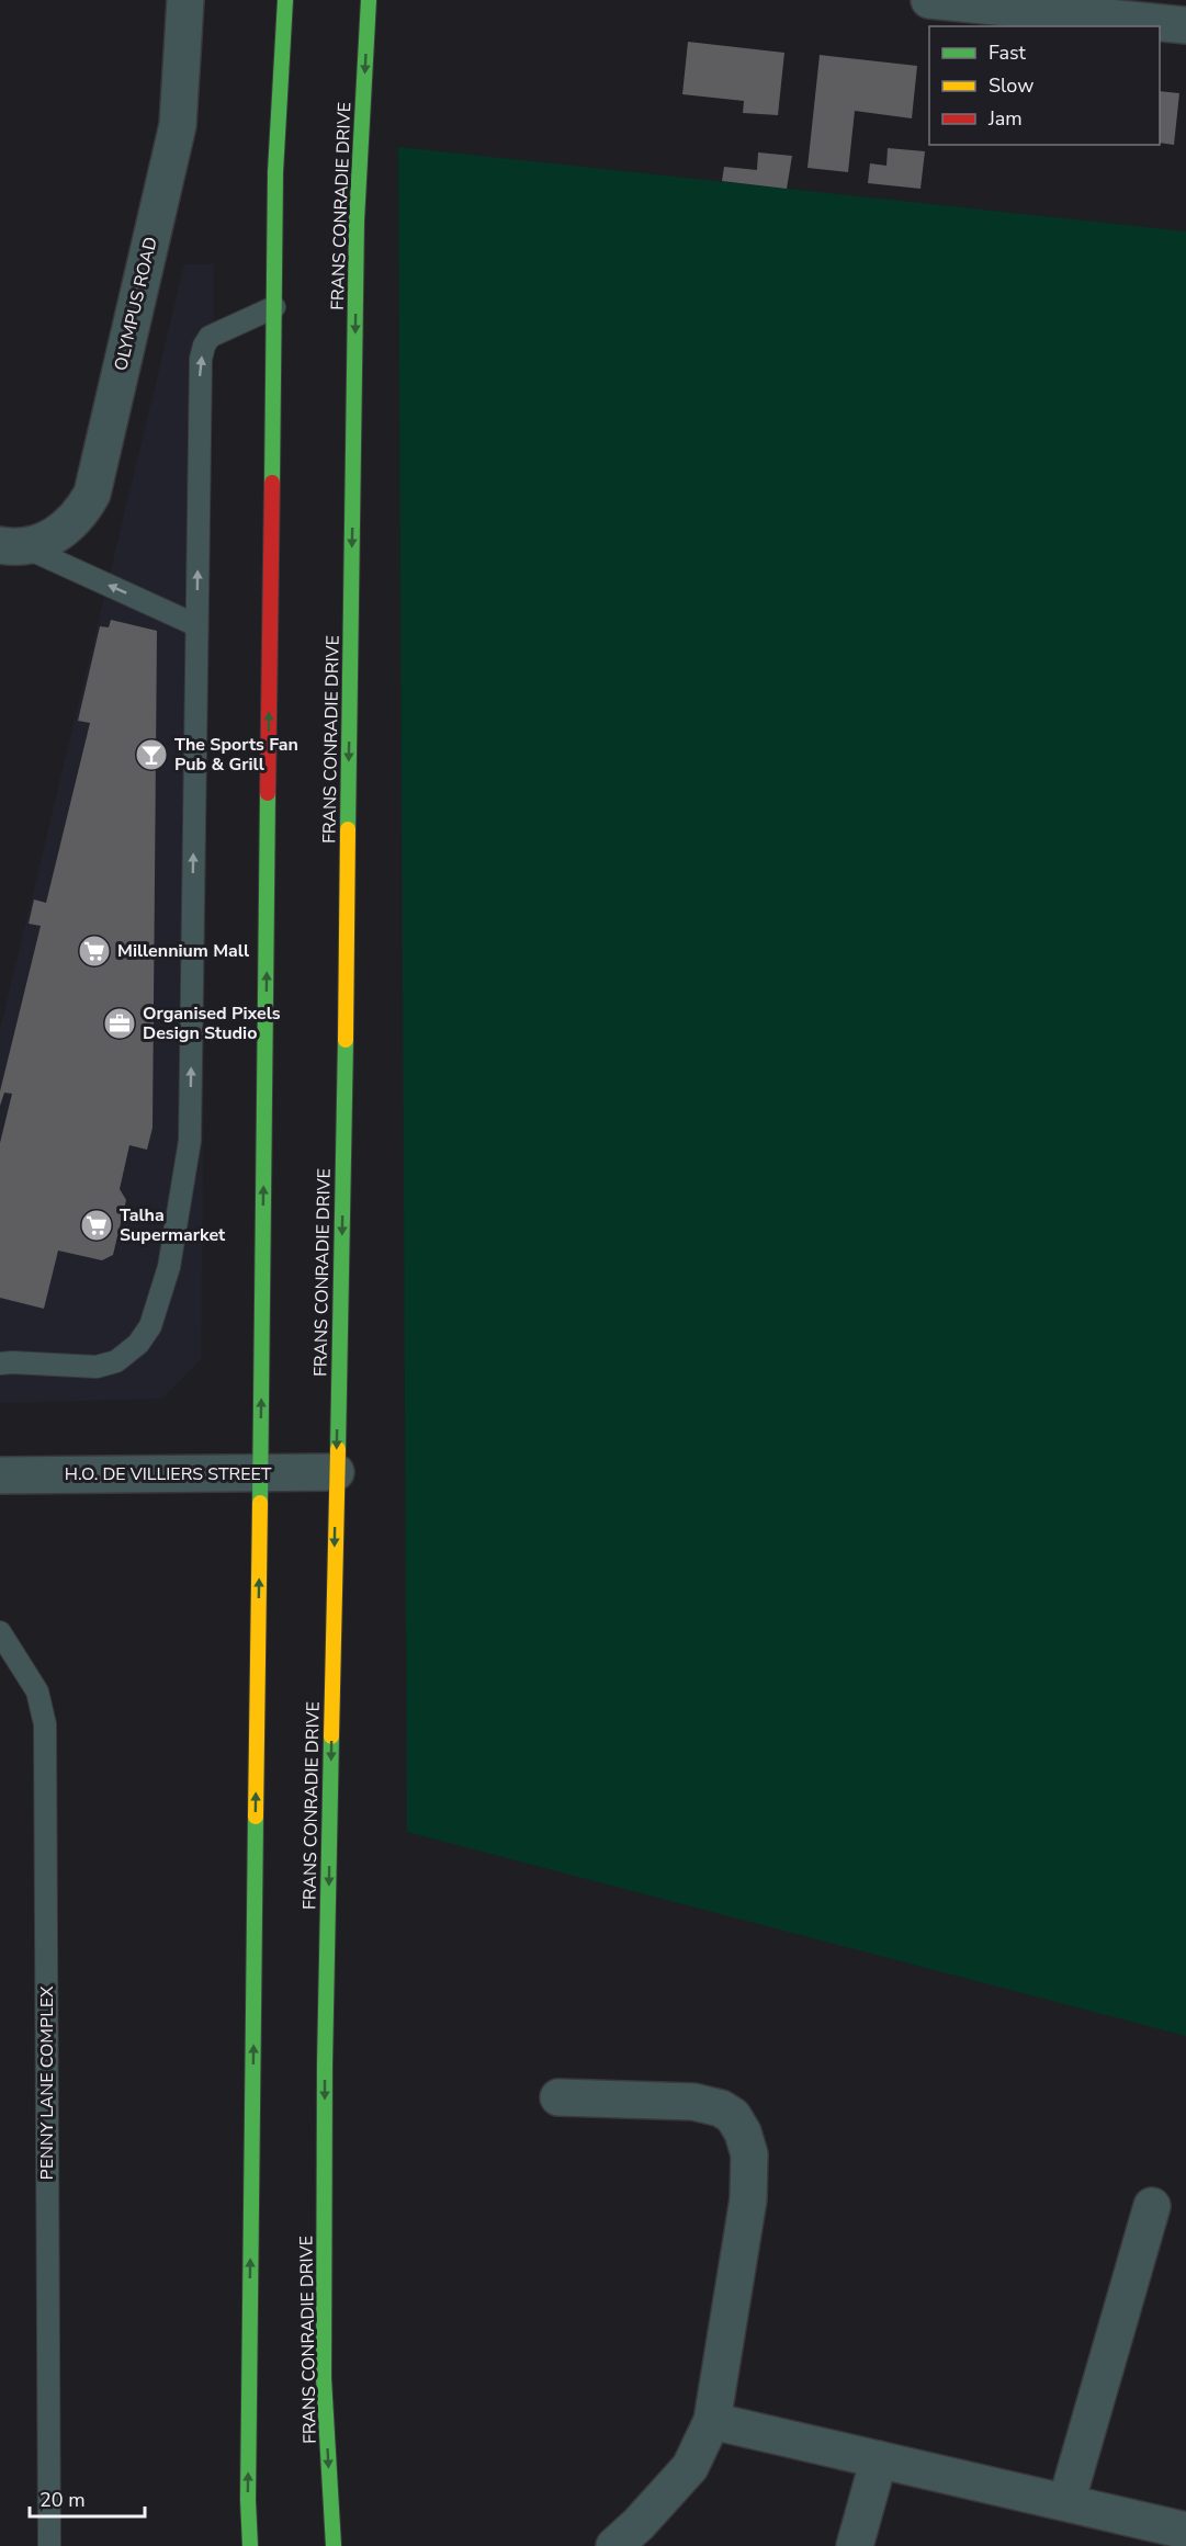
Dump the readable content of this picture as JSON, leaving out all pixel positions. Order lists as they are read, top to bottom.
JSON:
{
  "streets": {
    "street": ["FRANS CONRADIE DRIVE", "OLYMPUS ROAD", "H.O. DE VILLIERS STREET"],
    "lane": ["PENNY LANE COMPLEX"]
  },
  "crossings": [
    ["FRANS CONRADIE DRIVE", "H.O. DE VILLIERS STREET"]
  ],
  "places": {
    "bar": ["The Sports Fan Pub & Grill"],
    "supermarket": ["Millennium Mall", "Talha Supermarket"],
    "office": ["Organised Pixels Design Studio"]
  },
  "legend": ["Fast", "Slow", "Jam"],
  "scale_bar": "20 m"
}
